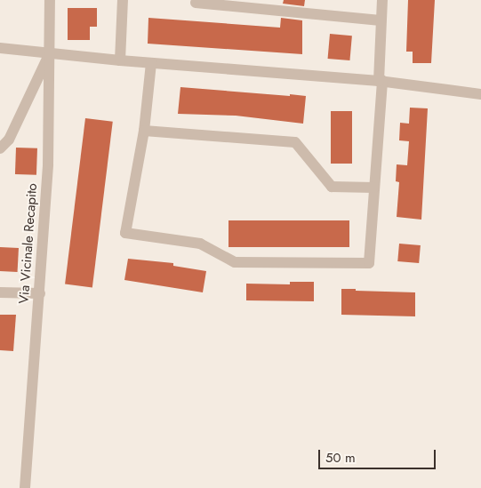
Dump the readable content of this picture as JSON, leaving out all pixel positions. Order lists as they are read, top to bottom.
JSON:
{
  "streets": {
    "street": ["Via Vicinale Recapito"]
  },
  "scale_bar": "50 m"
}
